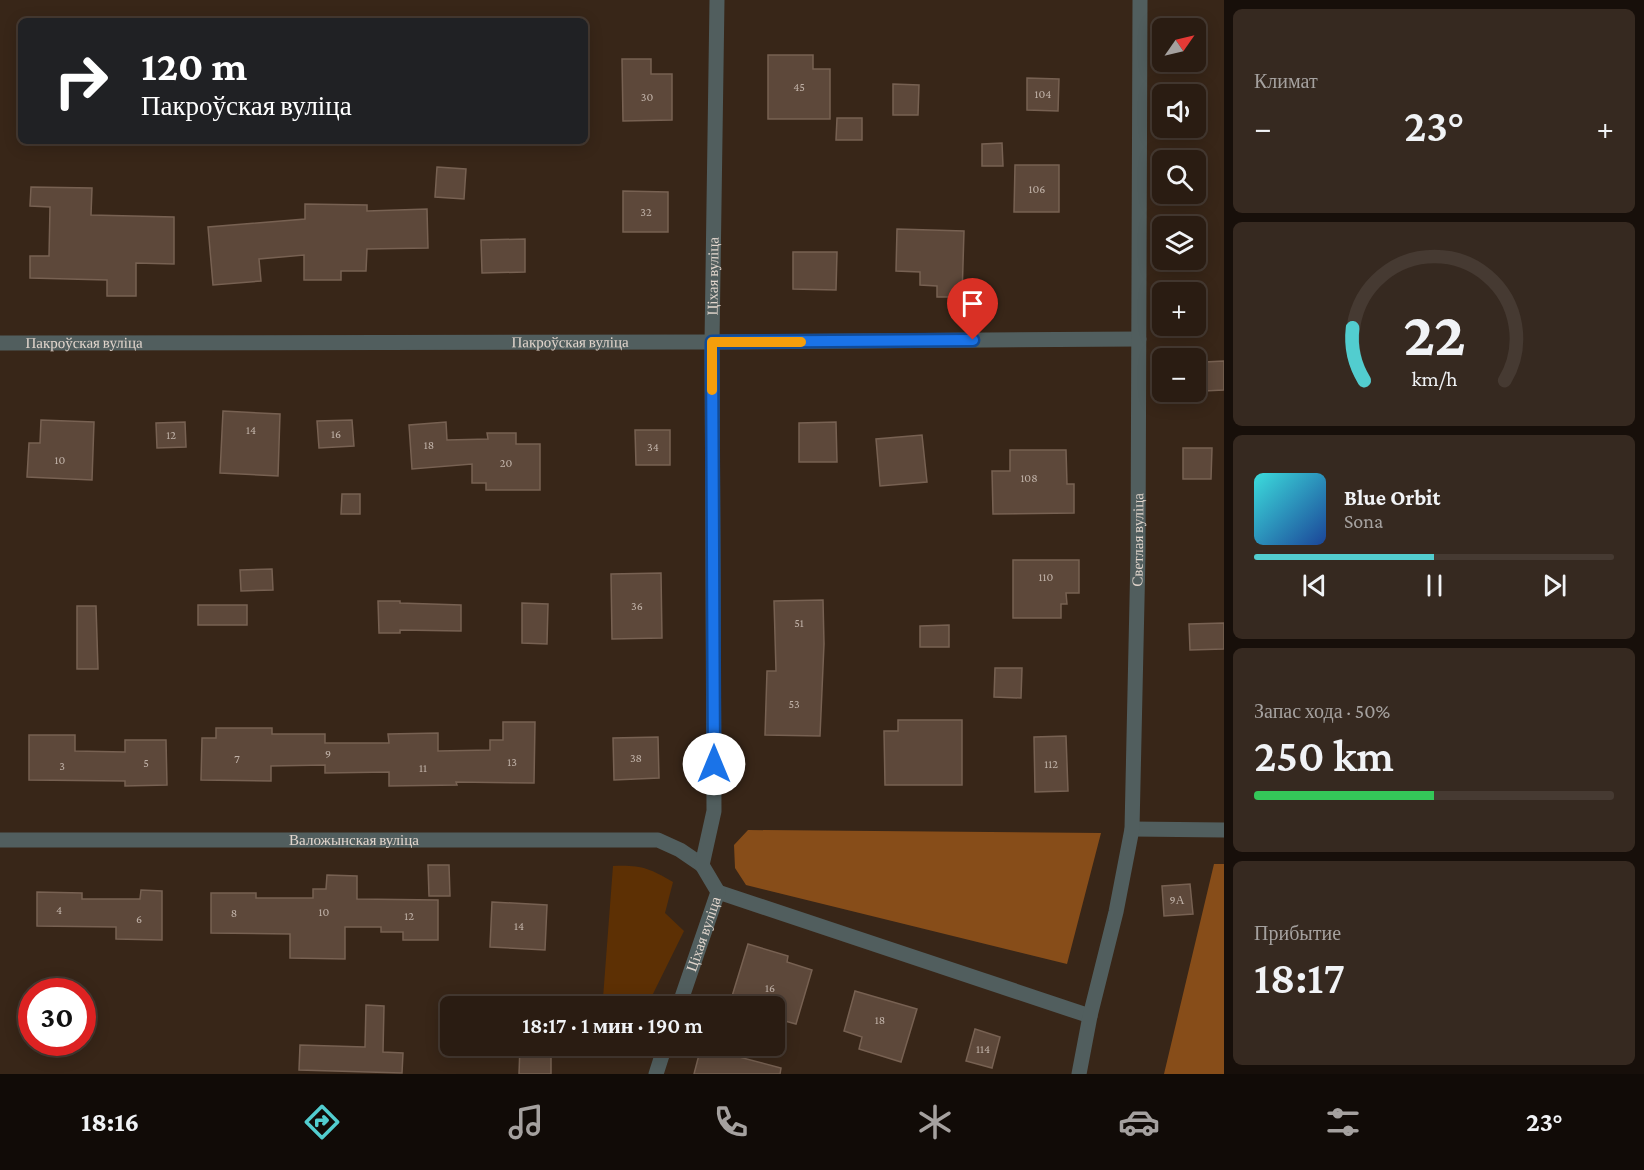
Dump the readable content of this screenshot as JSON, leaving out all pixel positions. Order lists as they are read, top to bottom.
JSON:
{
  "streets": {
    "street": [
      "Ціхая вуліца",
      "Пакроўская вуліца",
      "Светлая вуліца",
      "Валожынская вуліца"
    ]
  },
  "crossings": [
    ["Ціхая вуліца", "Пакроўская вуліца"],
    ["Ціхая вуліца", "Валожынская вуліца"],
    ["Пакроўская вуліца", "Светлая вуліца"]
  ],
  "house_numbers": [
    "45",
    "104",
    "30",
    "106",
    "32",
    "14",
    "16",
    "12",
    "18",
    "34",
    "10",
    "20",
    "108",
    "110",
    "36",
    "51",
    "53",
    "9",
    "38",
    "7",
    "13",
    "5",
    "112",
    "3",
    "11",
    "9А",
    "4",
    "10",
    "8",
    "12",
    "6",
    "14",
    "16",
    "18",
    "114"
  ],
  "north": "top right",
  "page": {
    "tile": [
      "Климат",
      ["Запас хода · 50%", "250 km"],
      ["Прибытие", "18:17"]
    ],
    "map_buttons": ["+", "−"],
    "turn": ["120 m", "Пакроўская вуліца"],
    "heat": ["−", "23°", "+"],
    "song": ["Blue Orbit", "Sona"],
    "limit": "30",
    "trip": "18:17 · 1 мин · 190 m",
    "tabs": ["18:16", "23°"],
    "gauge": ["22", "km/h"]
  }
}
